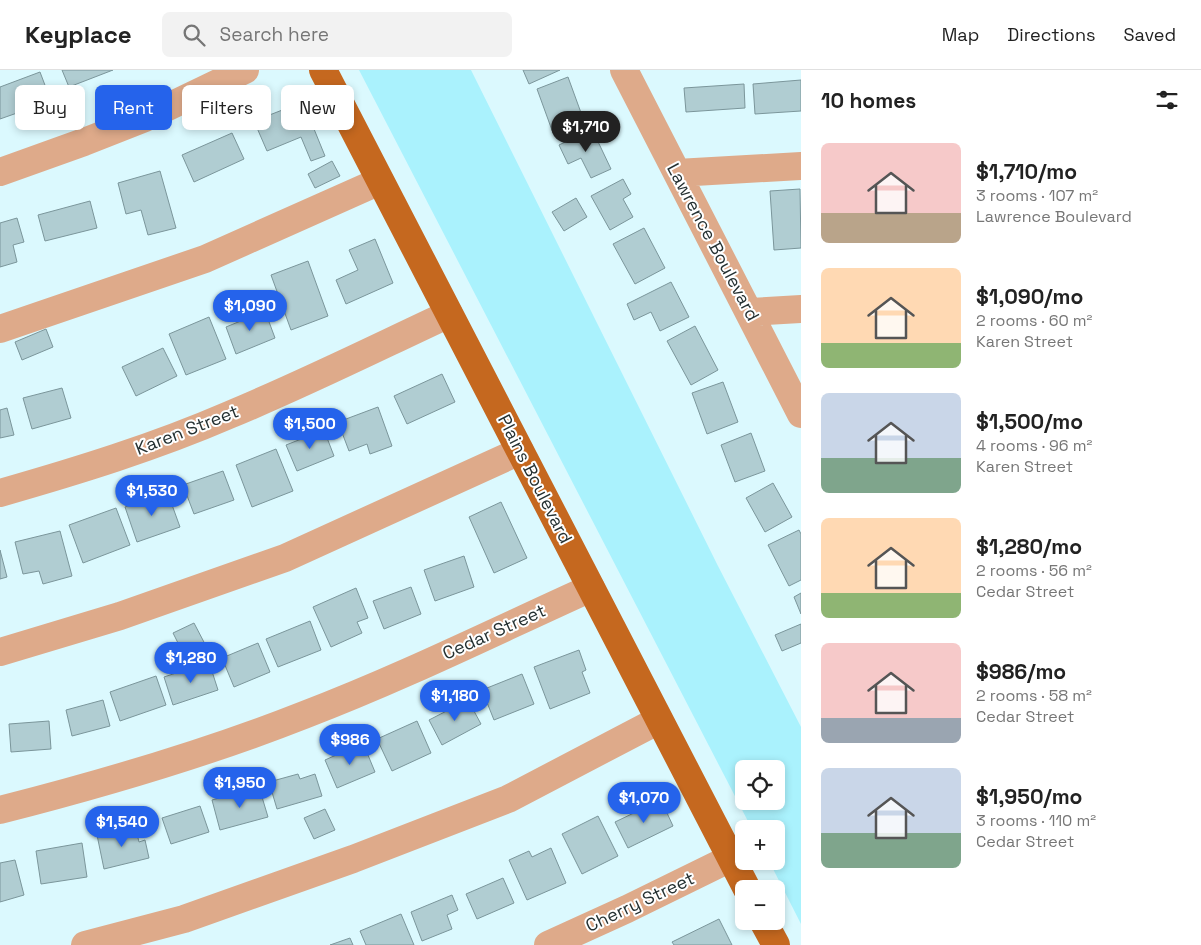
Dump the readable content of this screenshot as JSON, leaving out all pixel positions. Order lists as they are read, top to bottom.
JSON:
{
  "streets": {
    "main road": ["Plains Boulevard"],
    "street": [
      "Lawrence Boulevard",
      "Karen Street",
      "Cedar Street",
      "Cherry Street"
    ]
  },
  "crossings": [
    ["Karen Street", "Plains Boulevard"],
    ["Plains Boulevard", "Cedar Street"],
    ["Plains Boulevard", "Cherry Street"]
  ],
  "page": {
    "header": "Keyplace",
    "search": "Search here",
    "nav": ["Map", "Directions", "Saved"],
    "heading": "10 homes",
    "chip": [
      "Buy",
      "Rent",
      "Filters",
      "New"
    ],
    "price": [
      "$1,710",
      "$1,090",
      "$1,500",
      "$1,530",
      "$1,280",
      "$1,180",
      "$986",
      "$1,950",
      "$1,070",
      "$1,540"
    ],
    "list": [
      {
        "name": "$1,710/mo",
        "note": "3 rooms · 107 m² · Lawrence Boulevard"
      },
      {
        "name": "$1,090/mo",
        "note": "2 rooms · 60 m² · Karen Street"
      },
      {
        "name": "$1,500/mo",
        "note": "4 rooms · 96 m² · Karen Street"
      },
      {
        "name": "$1,280/mo",
        "note": "2 rooms · 56 m² · Cedar Street"
      },
      {
        "name": "$986/mo",
        "note": "2 rooms · 58 m² · Cedar Street"
      },
      {
        "name": "$1,950/mo",
        "note": "3 rooms · 110 m² · Cedar Street"
      }
    ],
    "map_buttons": ["+", "−"]
  }
}
